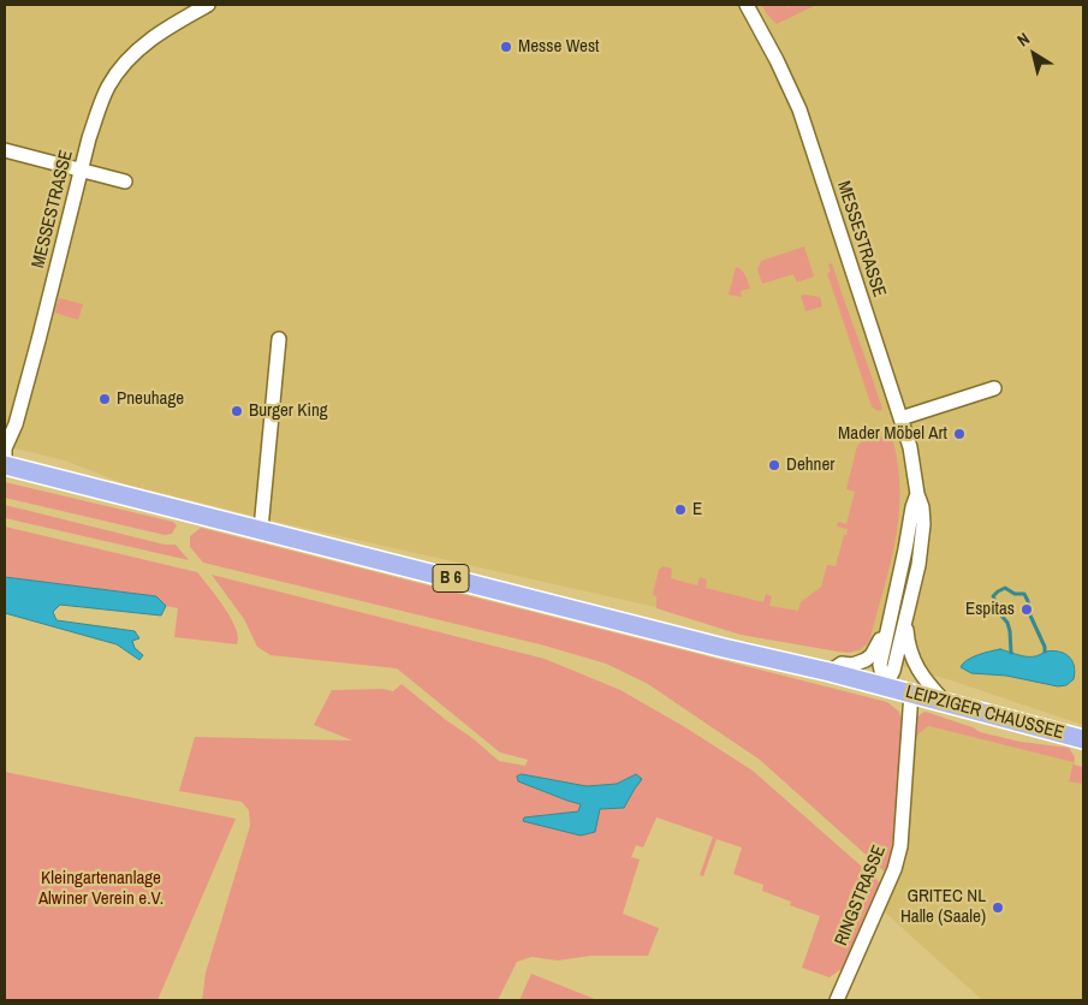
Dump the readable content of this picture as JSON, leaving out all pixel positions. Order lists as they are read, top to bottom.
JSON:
{
  "streets": {
    "main road": ["B 6", "LEIPZIGER CHAUSSEE"],
    "street": ["MESSESTRASSE", "RINGSTRASSE"]
  },
  "crossings": [
    ["MESSESTRASSE", "B 6"],
    ["MESSESTRASSE", "LEIPZIGER CHAUSSEE"],
    ["B 6", "LEIPZIGER CHAUSSEE"],
    ["LEIPZIGER CHAUSSEE", "RINGSTRASSE"]
  ],
  "parks": ["Kleingartenanlage Alwiner Verein e.V."],
  "places": [
    "Messe West",
    "Pneuhage",
    "Burger King",
    "Mader Möbel Art",
    "Dehner",
    "E",
    "Espitas",
    "GRITEC NL Halle (Saale)"
  ],
  "north": "top left"
}
